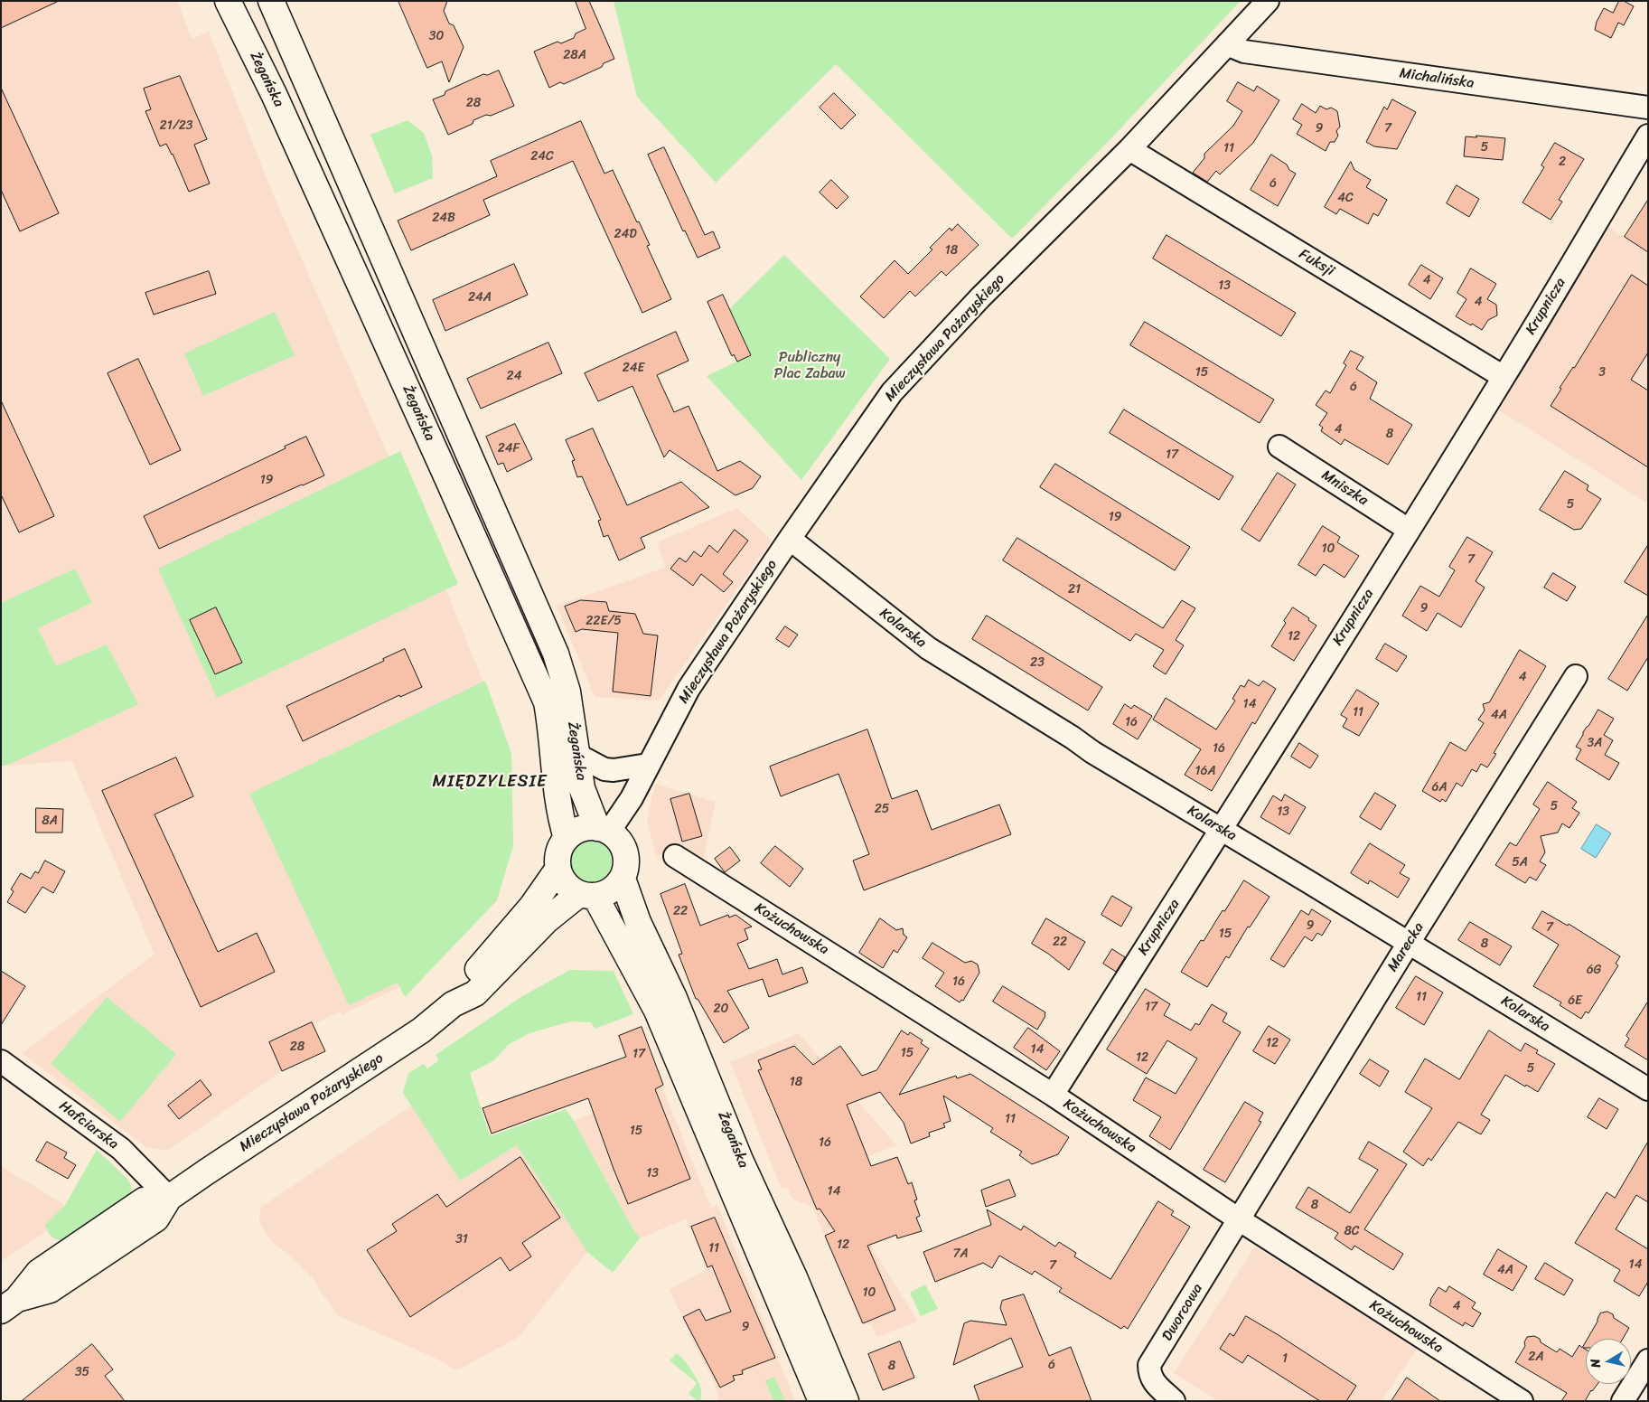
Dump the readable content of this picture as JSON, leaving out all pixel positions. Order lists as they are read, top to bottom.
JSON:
{
  "streets": {
    "street": [
      "Michalińska",
      "Żegańska",
      "Fuksji",
      "Krupnicza",
      "Mieczysława Pożaryskiego",
      "Mniszka",
      "Kolarska",
      "Kożuchowska",
      "Marecka",
      "Hafciarska",
      "Dworcowa"
    ]
  },
  "crossings": [
    ["Michalińska", "Mieczysława Pożaryskiego"],
    ["Żegańska", "Mieczysława Pożaryskiego"],
    ["Fuksji", "Krupnicza"],
    ["Fuksji", "Mieczysława Pożaryskiego"],
    ["Krupnicza", "Mniszka"],
    ["Krupnicza", "Kolarska"],
    ["Krupnicza", "Kożuchowska"],
    ["Mieczysława Pożaryskiego", "Kolarska"],
    ["Mieczysława Pożaryskiego", "Hafciarska"],
    ["Kolarska", "Marecka"],
    ["Kożuchowska", "Marecka"],
    ["Kożuchowska", "Dworcowa"],
    ["Marecka", "Dworcowa"]
  ],
  "districts": ["MIĘDZYLESIE"],
  "parks": ["Publiczny Plac Zabaw"],
  "house_numbers": [
    "30",
    "28A",
    "28",
    "21/23",
    "9",
    "7",
    "5",
    "11",
    "24C",
    "2",
    "6",
    "4C",
    "24B",
    "24D",
    "18",
    "4",
    "13",
    "24A",
    "4",
    "24E",
    "15",
    "3",
    "24",
    "6",
    "4",
    "8",
    "24F",
    "17",
    "19",
    "5",
    "19",
    "10",
    "7",
    "21",
    "9",
    "22E/5",
    "12",
    "23",
    "4",
    "14",
    "11",
    "4A",
    "16",
    "3A",
    "16",
    "16A",
    "6A",
    "5",
    "25",
    "13",
    "8A",
    "5A",
    "22",
    "9",
    "7",
    "15",
    "22",
    "8",
    "6G",
    "16",
    "11",
    "6E",
    "17",
    "20",
    "12",
    "28",
    "14",
    "15",
    "17",
    "12",
    "5",
    "18",
    "11",
    "15",
    "16",
    "13",
    "14",
    "8",
    "8C",
    "31",
    "12",
    "11",
    "7A",
    "14",
    "7",
    "4A",
    "10",
    "4",
    "9",
    "2A",
    "1",
    "6",
    "8",
    "35"
  ],
  "north": "left"
}
